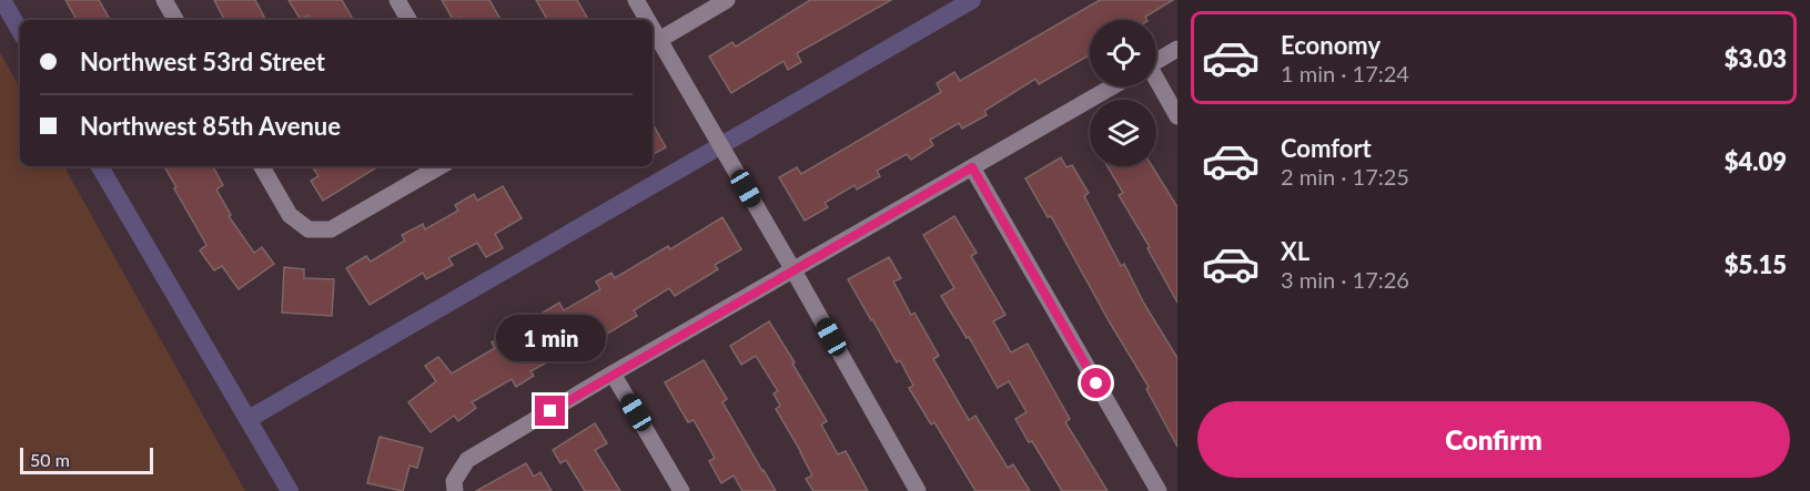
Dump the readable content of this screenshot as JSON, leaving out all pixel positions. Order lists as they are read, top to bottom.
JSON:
{
  "scale_bar": "50 m",
  "page": {
    "list": [
      {
        "name": "Economy",
        "note": "1 min · 17:24",
        "value": "$3.03"
      },
      {
        "name": "Comfort",
        "note": "2 min · 17:25",
        "value": "$4.09"
      },
      {
        "name": "XL",
        "note": "3 min · 17:26",
        "value": "$5.15"
      }
    ],
    "banner": ["Northwest 53rd Street", "Northwest 85th Avenue"],
    "bubble": "1 min",
    "buttons": "Confirm",
    "scale": "50 m"
  }
}
